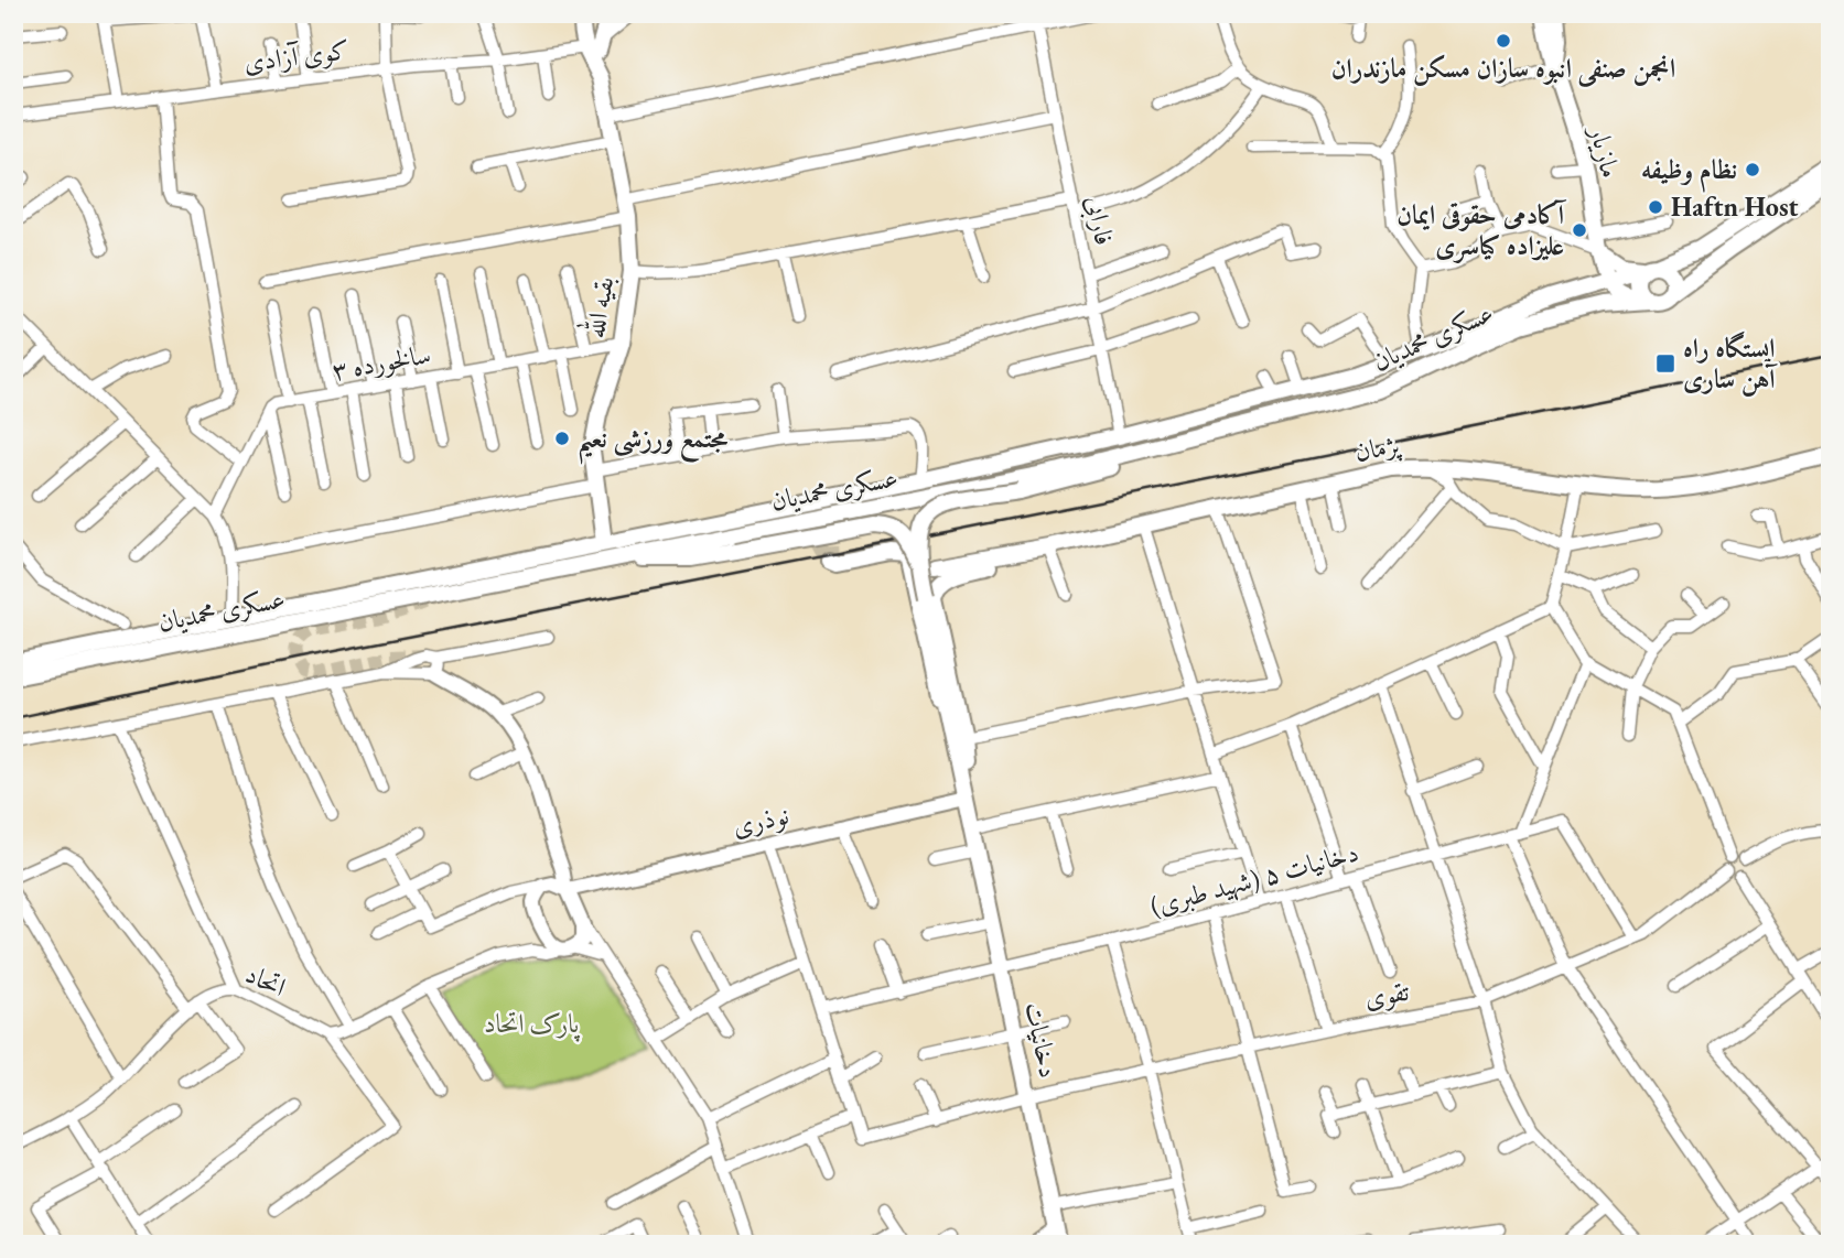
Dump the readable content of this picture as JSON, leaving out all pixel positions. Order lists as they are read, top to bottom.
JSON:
{
  "streets": {
    "main road": [
      "مازیار",
      "بقیه الله",
      "عسکری محمدیان",
      "پژمان",
      "دخانیات"
    ],
    "street": [
      "کوی آزادی",
      "فارابی",
      "سالخورده ۳",
      "نوذری",
      "دخانیات ۵ (شهید طبری)",
      "اتحاد",
      "تقوی"
    ]
  },
  "crossings": [
    ["مازیار", "عسکری محمدیان"],
    ["فارابی", "عسکری محمدیان"],
    ["بقیه الله", "عسکری محمدیان"],
    ["بقیه الله", "سالخورده ۳"],
    ["نوذری", "دخانیات"],
    ["دخانیات ۵ (شهید طبری)", "تقوی"],
    ["دخانیات ۵ (شهید طبری)", "دخانیات"],
    ["تقوی", "دخانیات"]
  ],
  "parks": ["پارک اتحاد"],
  "places": {
    "other": [
      "انجمن صنفی انبوه سازان مسکن مازندران",
      "نظام وظیفه",
      "Haftn Host",
      "آکادمی حقوقی ایمان علیزاده کیاسری",
      "مجتمع ورزشی نعیم"
    ],
    "transit": ["ایستگاه راه آهن ساری"]
  }
}
